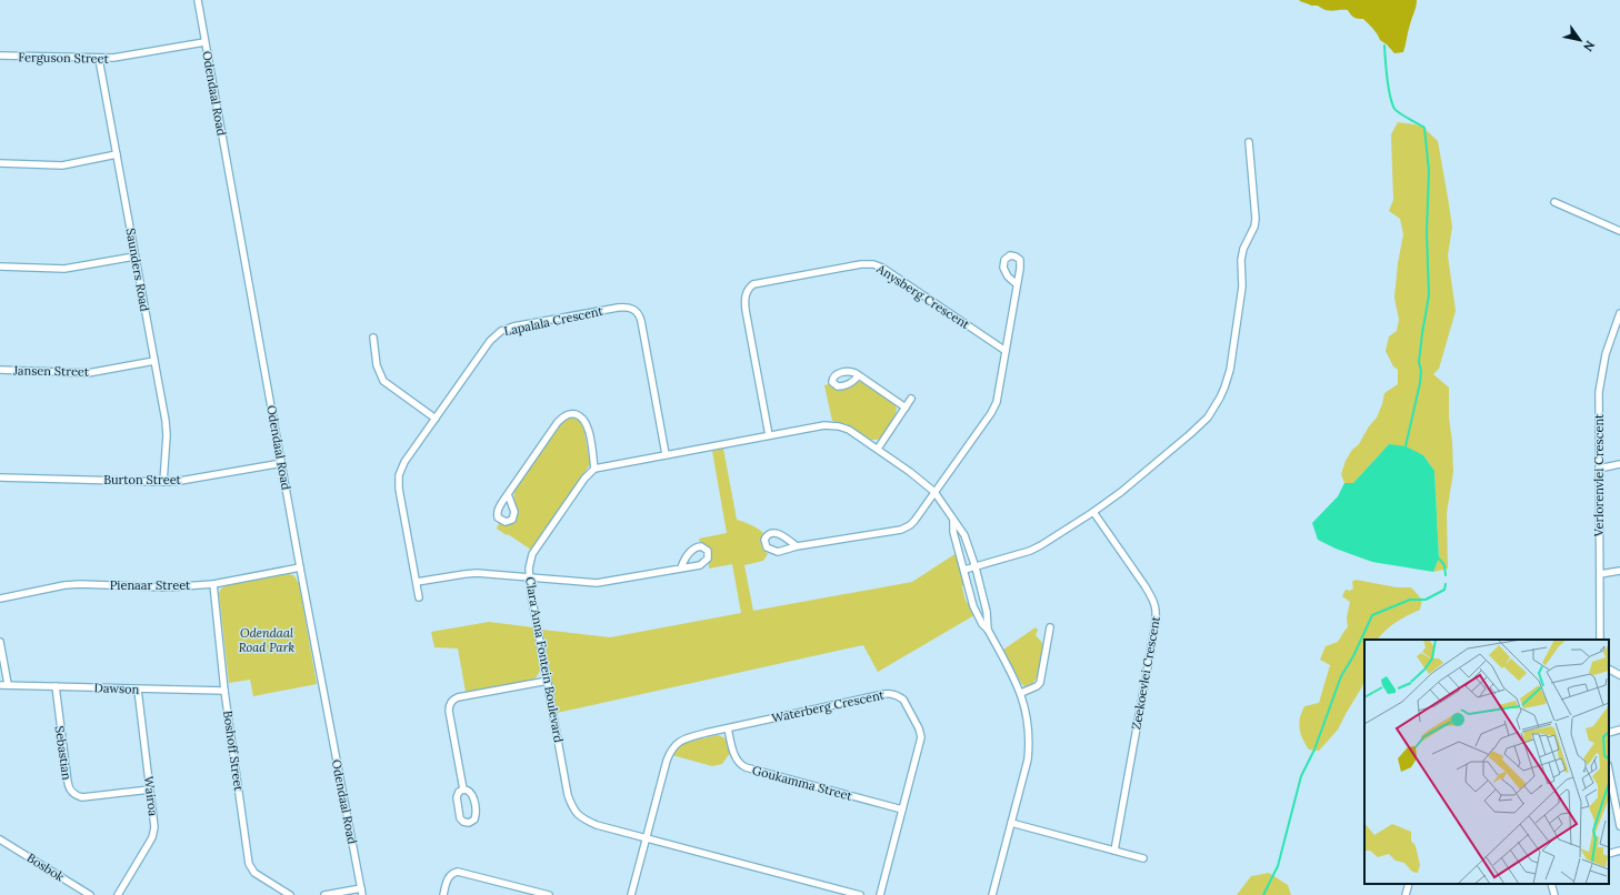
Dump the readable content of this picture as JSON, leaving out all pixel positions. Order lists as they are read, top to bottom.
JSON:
{
  "streets": {
    "street": [
      "Ferguson Street",
      "Odendaal Road",
      "Saunders Road",
      "Anysberg Crescent",
      "Lapalala Crescent",
      "Jansen Street",
      "Verlorenvlei Crescent",
      "Burton Street",
      "Pienaar Street",
      "Clara Anna Fontein Boulevard",
      "Zeekoevlei Crescent",
      "Dawson",
      "Waterberg Crescent",
      "Boshoff Street",
      "Sebastian",
      "Goukamma Street",
      "Wairoa",
      "Bosbok"
    ]
  },
  "crossings": [
    ["Ferguson Street", "Odendaal Road"],
    ["Ferguson Street", "Saunders Road"],
    ["Odendaal Road", "Burton Street"],
    ["Odendaal Road", "Pienaar Street"],
    ["Saunders Road", "Jansen Street"],
    ["Saunders Road", "Burton Street"],
    ["Pienaar Street", "Boshoff Street"],
    ["Clara Anna Fontein Boulevard", "Waterberg Crescent"],
    ["Dawson", "Boshoff Street"],
    ["Dawson", "Sebastian"],
    ["Dawson", "Wairoa"],
    ["Waterberg Crescent", "Goukamma Street"],
    ["Sebastian", "Wairoa"]
  ],
  "parks": ["Odendaal Road Park"],
  "north": "bottom right"
}
